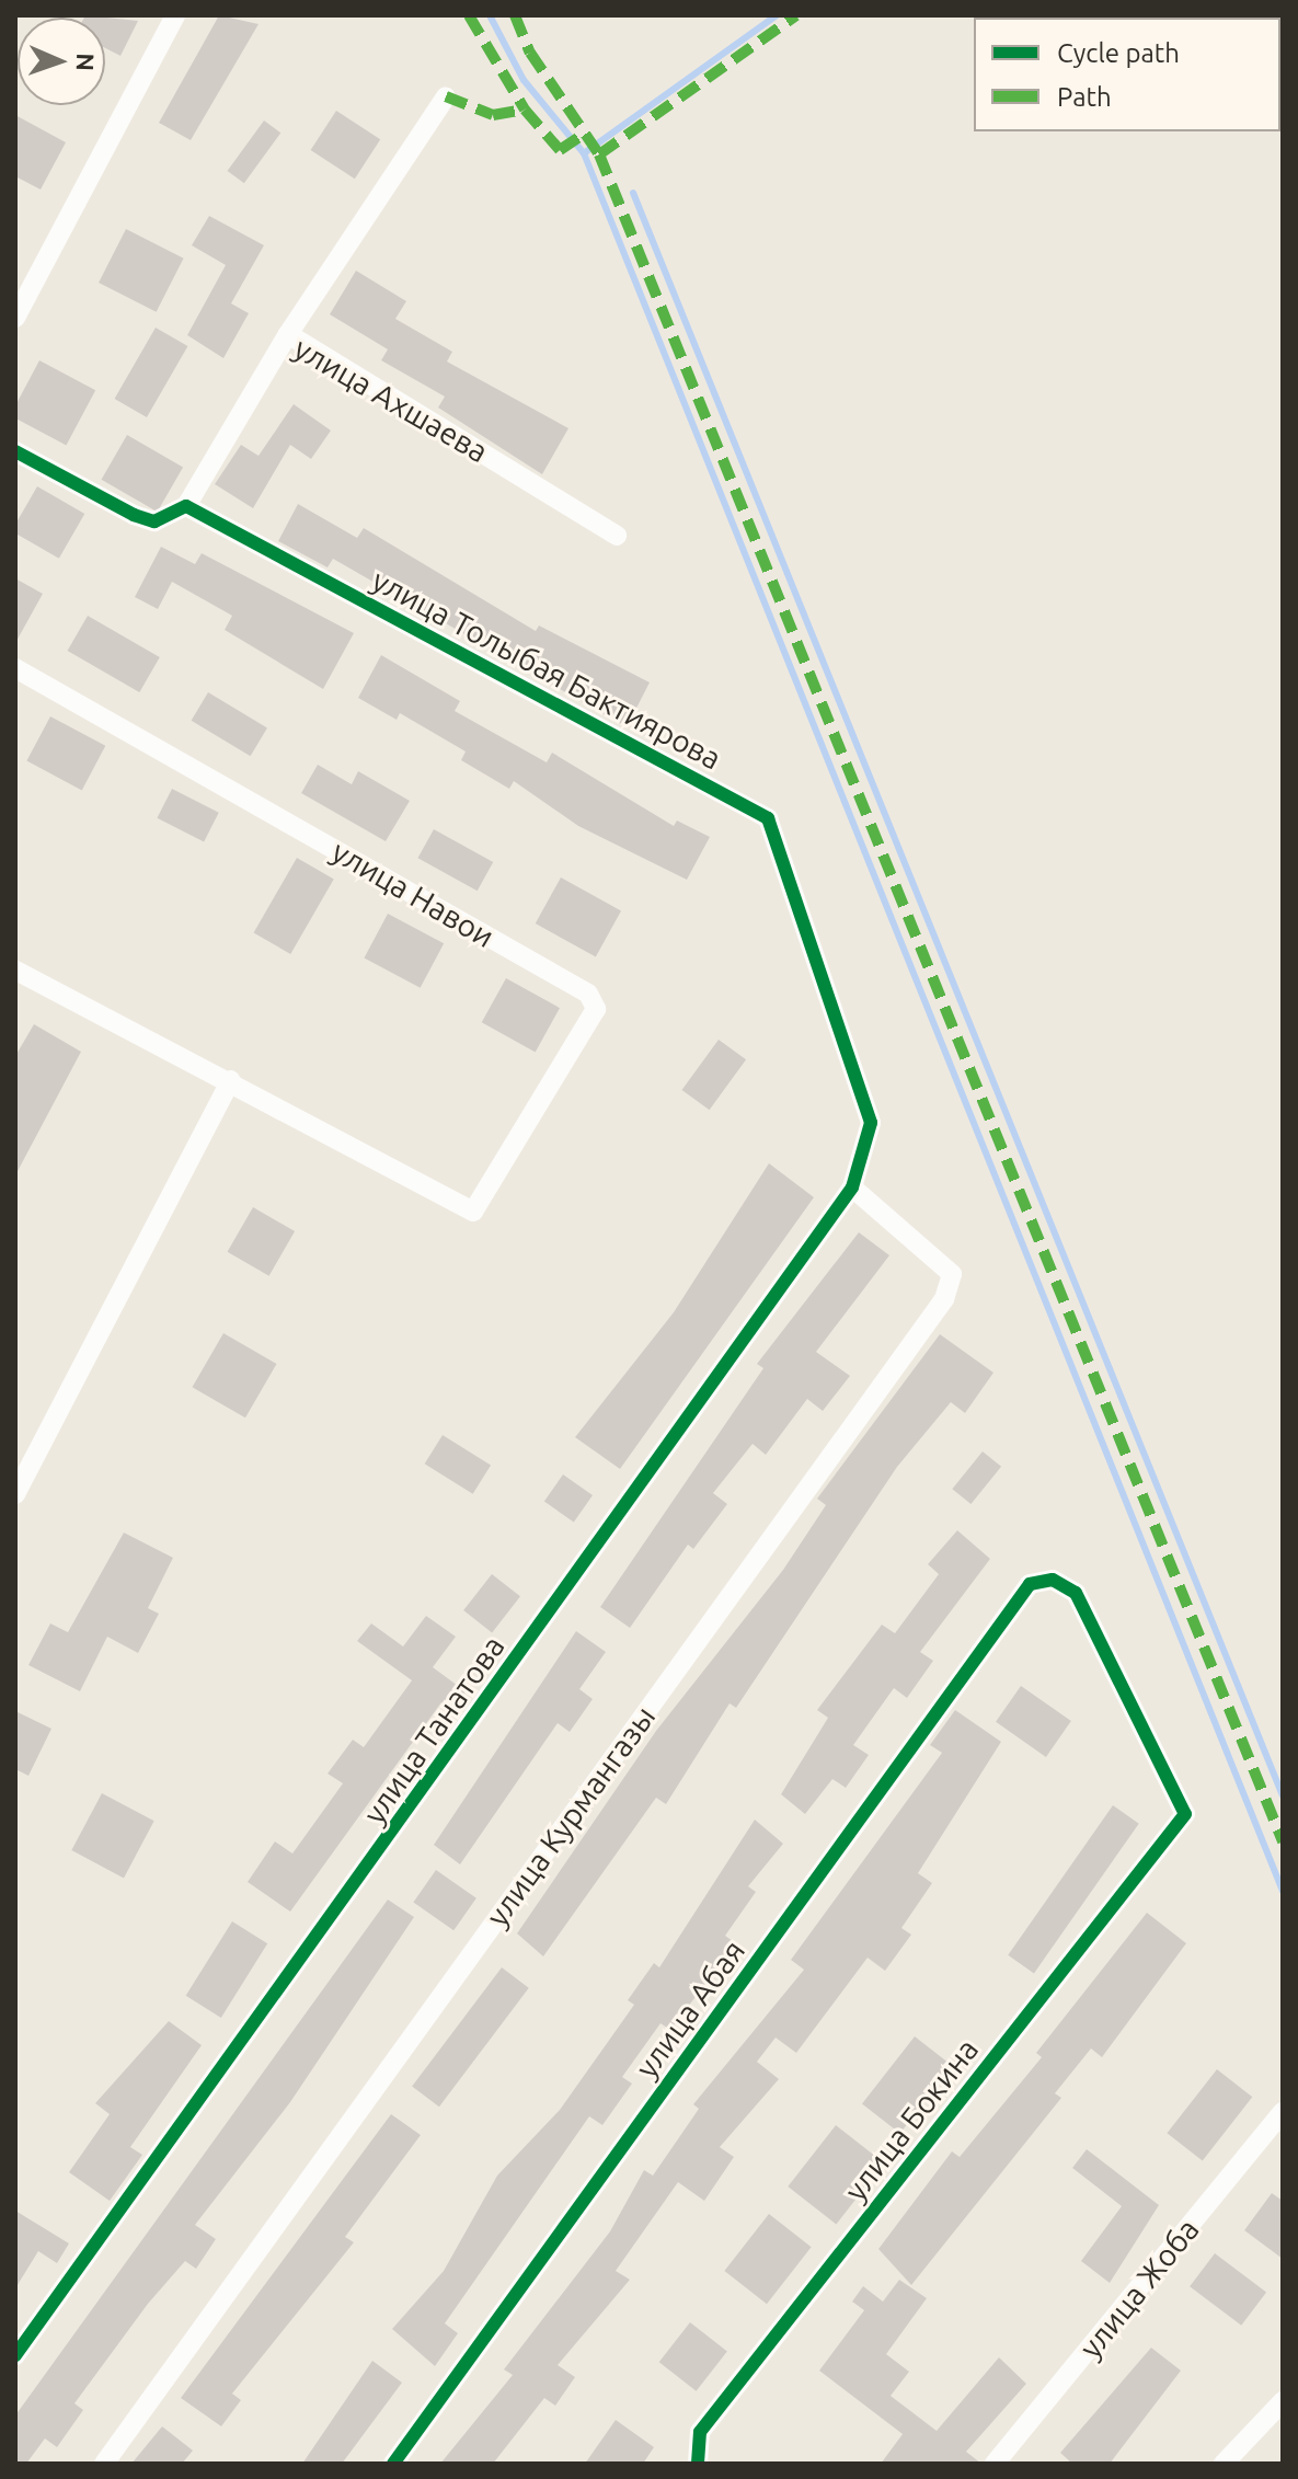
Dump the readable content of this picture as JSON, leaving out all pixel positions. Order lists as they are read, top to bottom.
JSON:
{
  "streets": {
    "street": [
      "улица Ахшаева",
      "улица Толыбая Бактиярова",
      "улица Навои",
      "улица Танатова",
      "улица Курмангазы",
      "улица Абая",
      "улица Бокина",
      "улица Жоба"
    ]
  },
  "crossings": [
    ["улица Ахшаева", "улица Толыбая Бактиярова"],
    ["улица Толыбая Бактиярова", "улица Танатова"],
    ["улица Танатова", "улица Курмангазы"],
    ["улица Абая", "улица Бокина"]
  ],
  "legend": ["Cycle path", "Path"],
  "north": "right"
}
